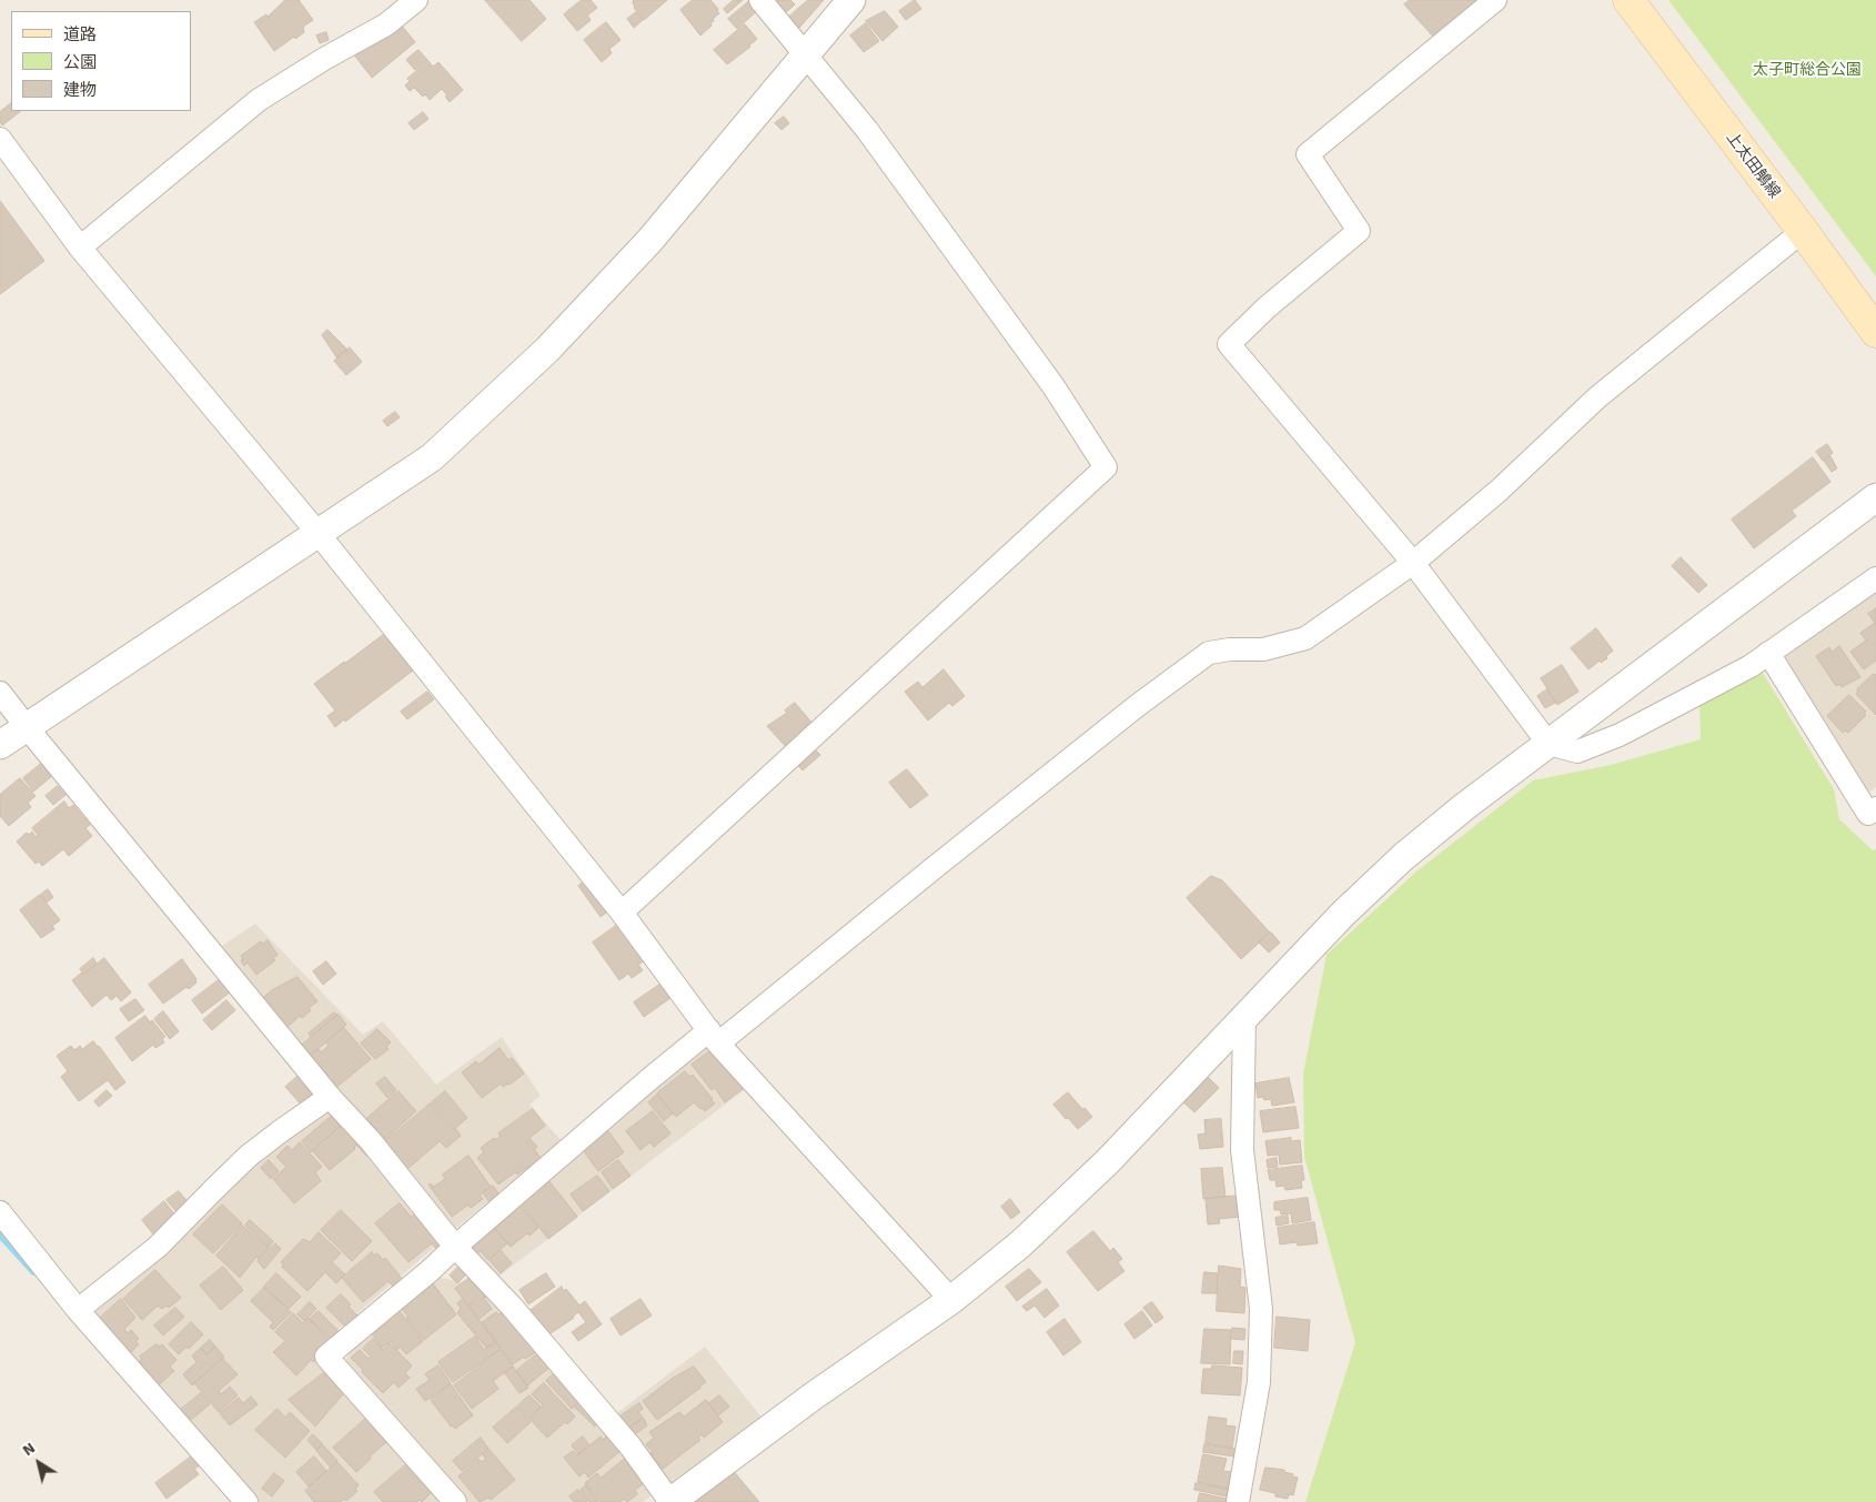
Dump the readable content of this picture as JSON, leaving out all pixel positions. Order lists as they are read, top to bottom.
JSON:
{
  "streets": {
    "main road": ["上太田鵤線"]
  },
  "parks": ["太子町総合公園"],
  "legend": ["道路", "公園", "建物"],
  "north": "top left"
}
